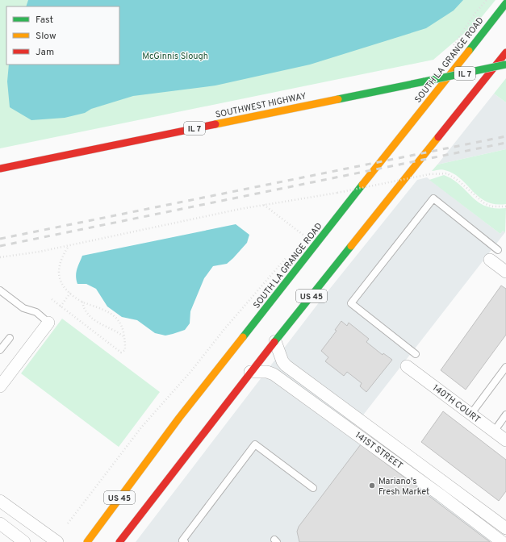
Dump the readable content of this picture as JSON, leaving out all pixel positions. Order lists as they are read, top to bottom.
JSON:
{
  "streets": {
    "main road": [
      "SOUTH LA GRANGE ROAD",
      "IL 7",
      "SOUTHWEST HIGHWAY",
      "US 45"
    ],
    "street": ["140TH COURT", "141ST STREET"]
  },
  "crossings": [
    ["US 45", "141ST STREET"]
  ],
  "parks": ["McGinnis Slough"],
  "places": ["Mariano's Fresh Market"],
  "legend": ["Fast", "Slow", "Jam"]
}
